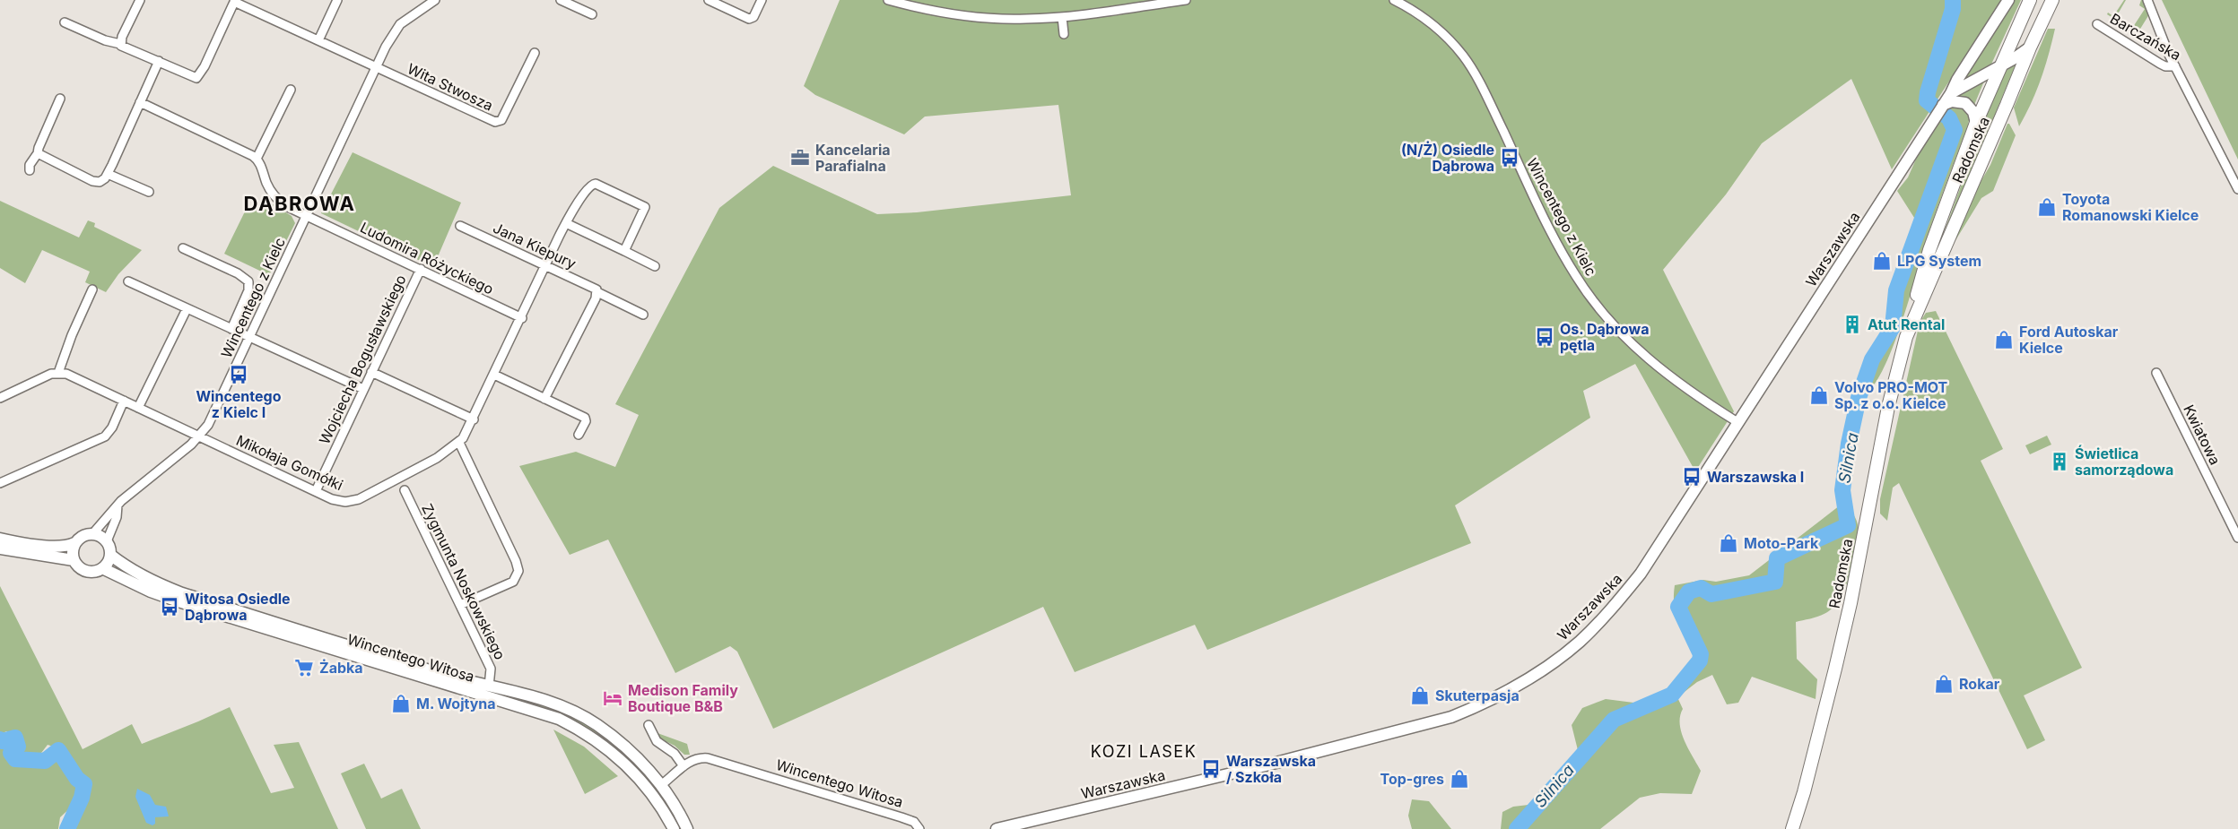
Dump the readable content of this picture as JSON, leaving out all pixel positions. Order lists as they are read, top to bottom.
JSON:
{
  "streets": {
    "main road": ["Radomska", "Warszawska", "Wincentego Witosa"],
    "street": [
      "Barczańska",
      "Wita Stwosza",
      "Wincentego z Kielc",
      "Jana Kiepury",
      "Ludomira Różyckiego",
      "Wojciecha Bogusławskiego",
      "Kwiatowa",
      "Mikołaja Gomółki",
      "Zygmunta Noskowskiego"
    ]
  },
  "crossings": [
    ["Wita Stwosza", "Wincentego z Kielc"],
    ["Radomska", "Warszawska"],
    ["Wincentego z Kielc", "Warszawska"],
    ["Wincentego z Kielc", "Ludomira Różyckiego"],
    ["Wincentego z Kielc", "Mikołaja Gomółki"],
    ["Wincentego z Kielc", "Wincentego Witosa"],
    ["Jana Kiepury", "Mikołaja Gomółki"],
    ["Ludomira Różyckiego", "Wojciecha Bogusławskiego"],
    ["Ludomira Różyckiego", "Mikołaja Gomółki"],
    ["Wojciecha Bogusławskiego", "Mikołaja Gomółki"],
    ["Zygmunta Noskowskiego", "Wincentego Witosa"]
  ],
  "districts": ["DĄBROWA", "KOZI LASEK"],
  "water": ["Silnica"],
  "places": {
    "office": ["Kancelaria Parafialna"],
    "bus stop": [
      "(N/Ż) Osiedle Dąbrowa",
      "Os. Dąbrowa pętla",
      "Wincentego z Kielc I",
      "Warszawska I",
      "Witosa Osiedle Dąbrowa",
      "Warszawska / Szkoła"
    ],
    "shop": [
      "Toyota Romanowski Kielce",
      "LPG System",
      "Ford Autoskar Kielce",
      "Volvo PRO-MOT Sp. z o.o. Kielce",
      "Moto-Park",
      "Rokar",
      "Skuterpasja",
      "M. Wojtyna",
      "Top-gres"
    ],
    "building": ["Atut Rental", "Świetlica samorządowa"],
    "supermarket": ["Żabka"],
    "hotel": ["Medison Family Boutique B&B"]
  }
}
